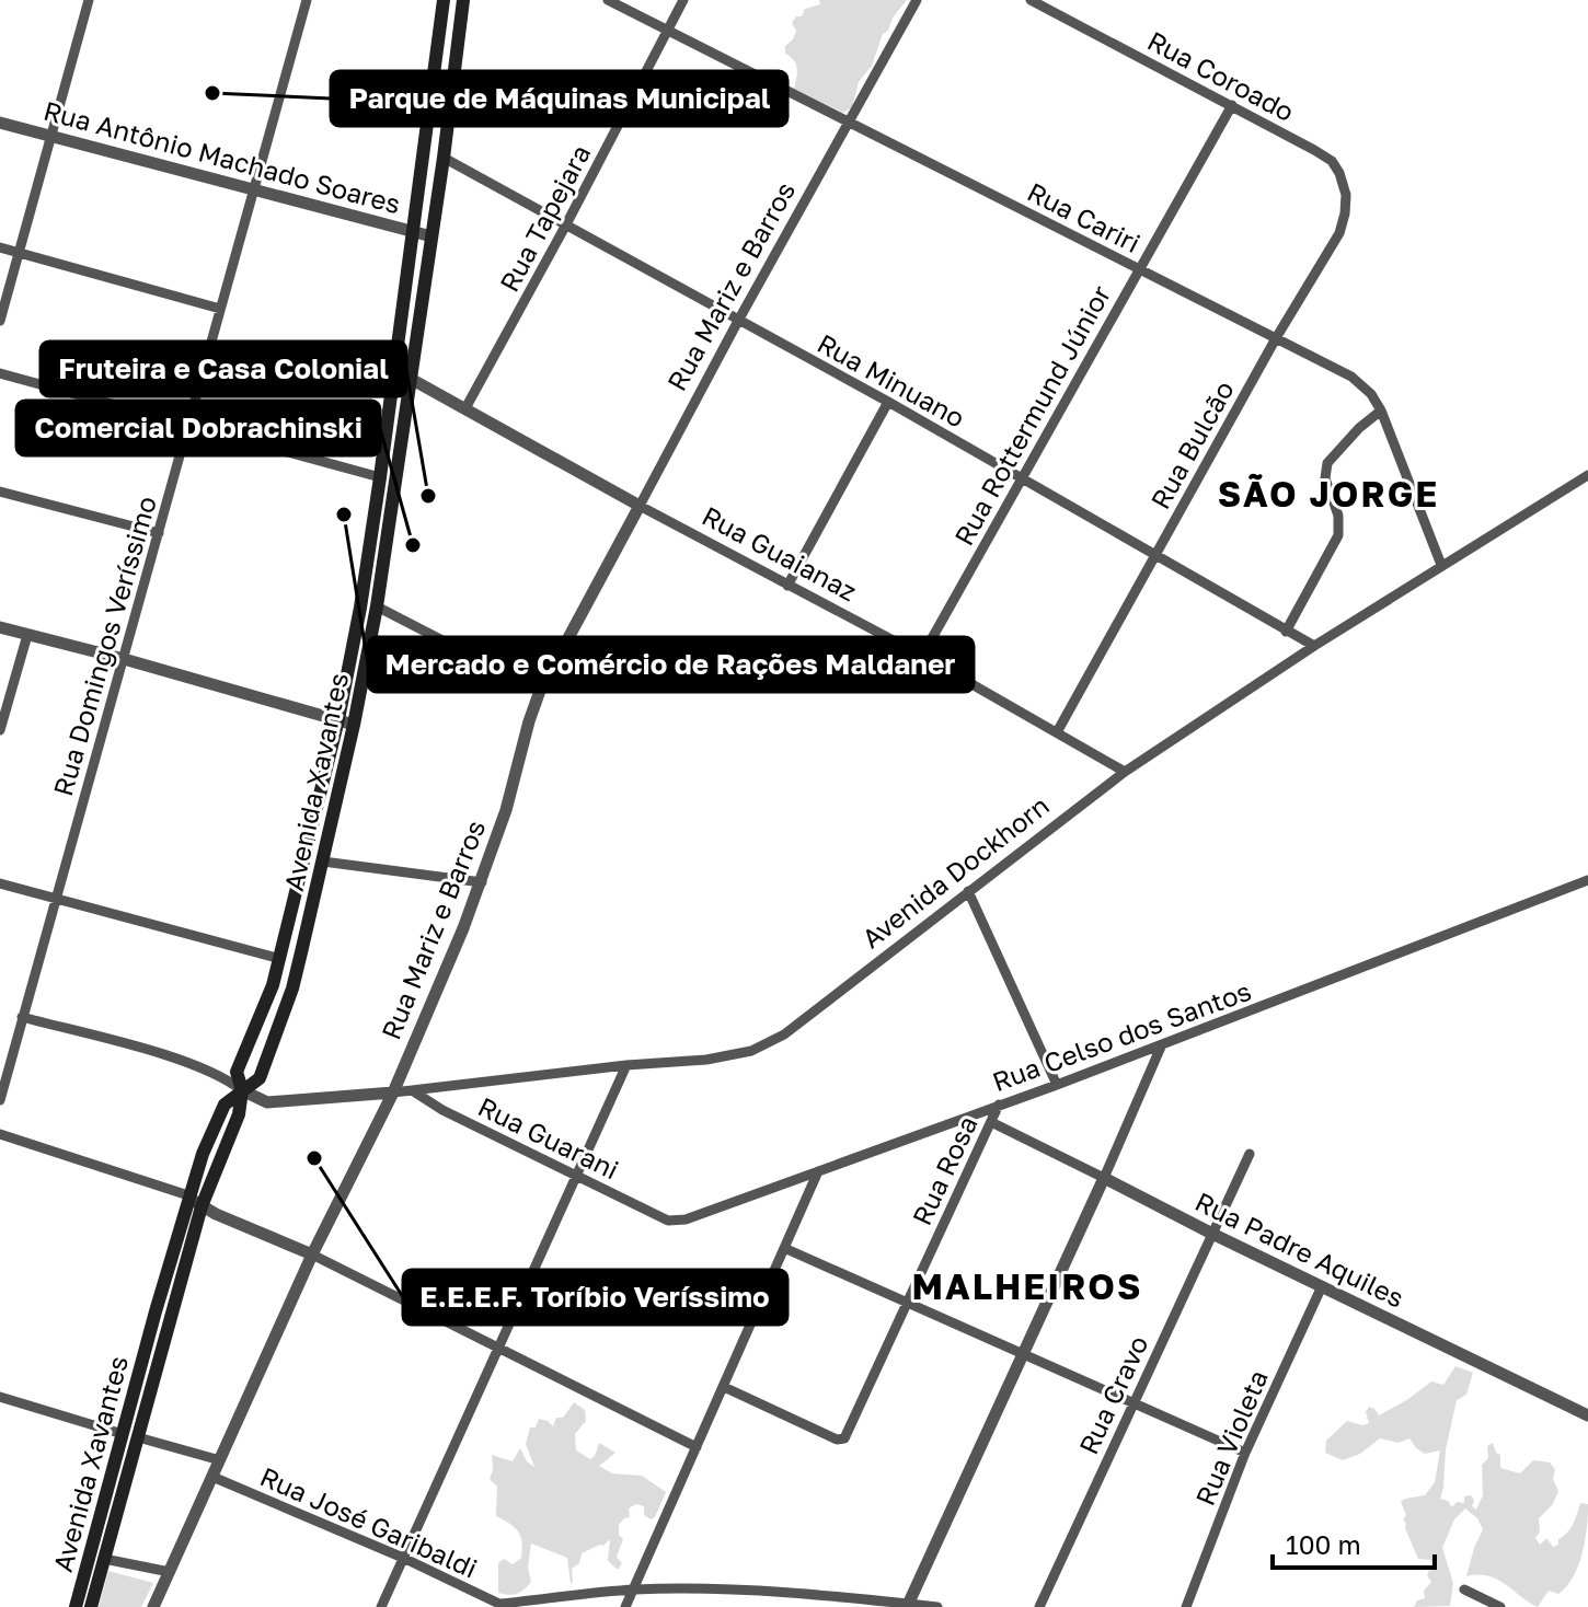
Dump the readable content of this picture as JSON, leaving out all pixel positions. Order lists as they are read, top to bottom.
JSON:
{
  "streets": {
    "main road": ["Avenida Xavantes"],
    "street": [
      "Rua Coroado",
      "Rua Antônio Machado Soares",
      "Rua Cariri",
      "Rua Tapejara",
      "Rua Mariz e Barros",
      "Rua Minuano",
      "Rua Rottermund Júnior",
      "Rua Bulcão",
      "Rua Guaianaz",
      "Rua Domingos Veríssimo",
      "Avenida Dockhorn",
      "Rua Celso dos Santos",
      "Rua Guarani",
      "Rua Rosa",
      "Rua Padre Aquiles",
      "Rua Cravo",
      "Rua Violeta",
      "Rua José Garibaldi"
    ]
  },
  "crossings": [
    ["Rua Coroado", "Rua Rottermund Júnior"],
    ["Rua Coroado", "Rua Bulcão"],
    ["Rua Antônio Machado Soares", "Rua Domingos Veríssimo"],
    ["Rua Antônio Machado Soares", "Avenida Xavantes"],
    ["Rua Cariri", "Rua Tapejara"],
    ["Rua Cariri", "Rua Mariz e Barros"],
    ["Rua Cariri", "Rua Rottermund Júnior"],
    ["Rua Cariri", "Rua Bulcão"],
    ["Rua Cariri", "Avenida Dockhorn"],
    ["Rua Tapejara", "Rua Minuano"],
    ["Rua Tapejara", "Rua Guaianaz"],
    ["Rua Mariz e Barros", "Rua Minuano"],
    ["Rua Mariz e Barros", "Rua Guaianaz"],
    ["Rua Mariz e Barros", "Avenida Dockhorn"],
    ["Rua Mariz e Barros", "Rua José Garibaldi"],
    ["Rua Minuano", "Rua Rottermund Júnior"],
    ["Rua Minuano", "Rua Bulcão"],
    ["Rua Minuano", "Avenida Xavantes"],
    ["Rua Minuano", "Avenida Dockhorn"],
    ["Rua Rottermund Júnior", "Rua Guaianaz"],
    ["Rua Bulcão", "Rua Guaianaz"],
    ["Rua Guaianaz", "Avenida Xavantes"],
    ["Rua Guaianaz", "Avenida Dockhorn"],
    ["Avenida Xavantes", "Avenida Dockhorn"],
    ["Avenida Dockhorn", "Rua Guarani"],
    ["Rua Celso dos Santos", "Rua Guarani"],
    ["Rua Celso dos Santos", "Rua Rosa"],
    ["Rua Rosa", "Rua Padre Aquiles"],
    ["Rua Padre Aquiles", "Rua Cravo"],
    ["Rua Padre Aquiles", "Rua Violeta"]
  ],
  "districts": ["SÃO JORGE", "MALHEIROS"],
  "places": [
    "Parque de Máquinas Municipal",
    "Fruteira e Casa Colonial",
    "Mercado e Comércio de Rações Maldaner",
    "Comercial Dobrachinski",
    "E.E.E.F. Toríbio Veríssimo"
  ],
  "scale_bar": "100 m"
}
